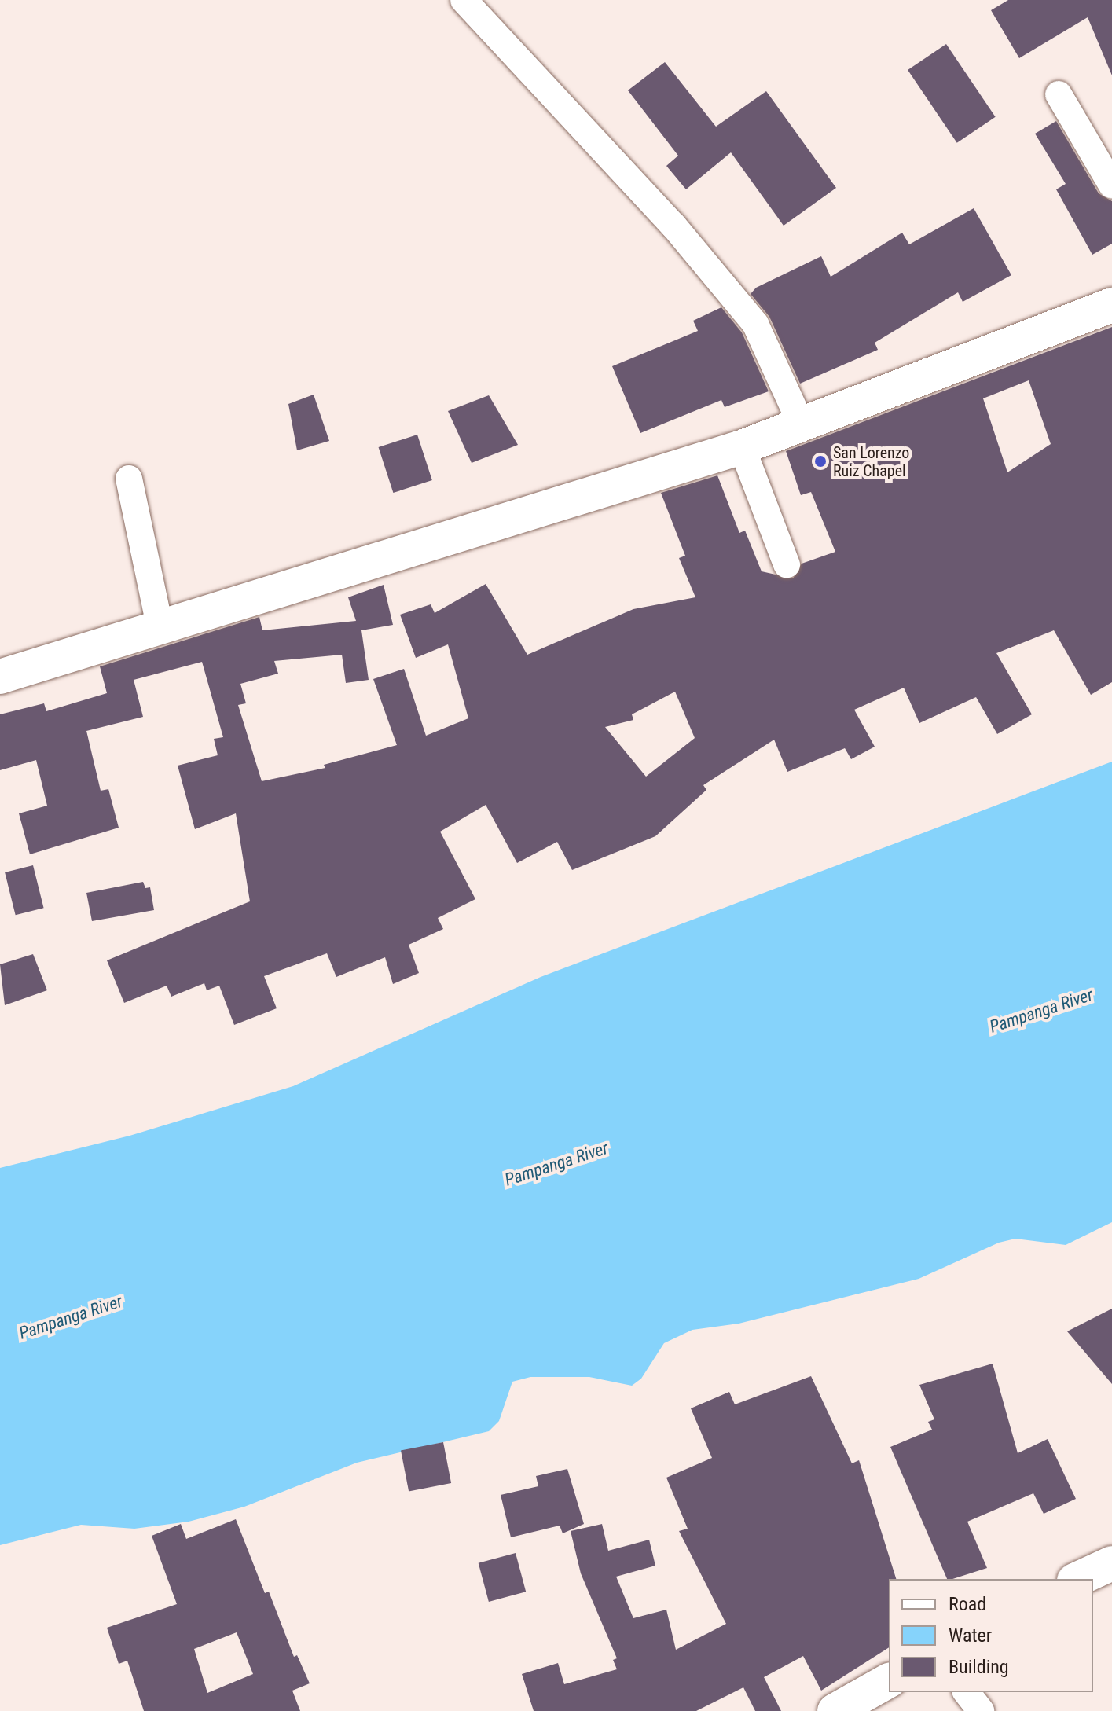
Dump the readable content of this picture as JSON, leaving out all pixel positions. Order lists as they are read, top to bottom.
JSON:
{
  "water": ["Pampanga River"],
  "places": ["San Lorenzo Ruiz Chapel"],
  "legend": ["Road", "Water", "Building"]
}
